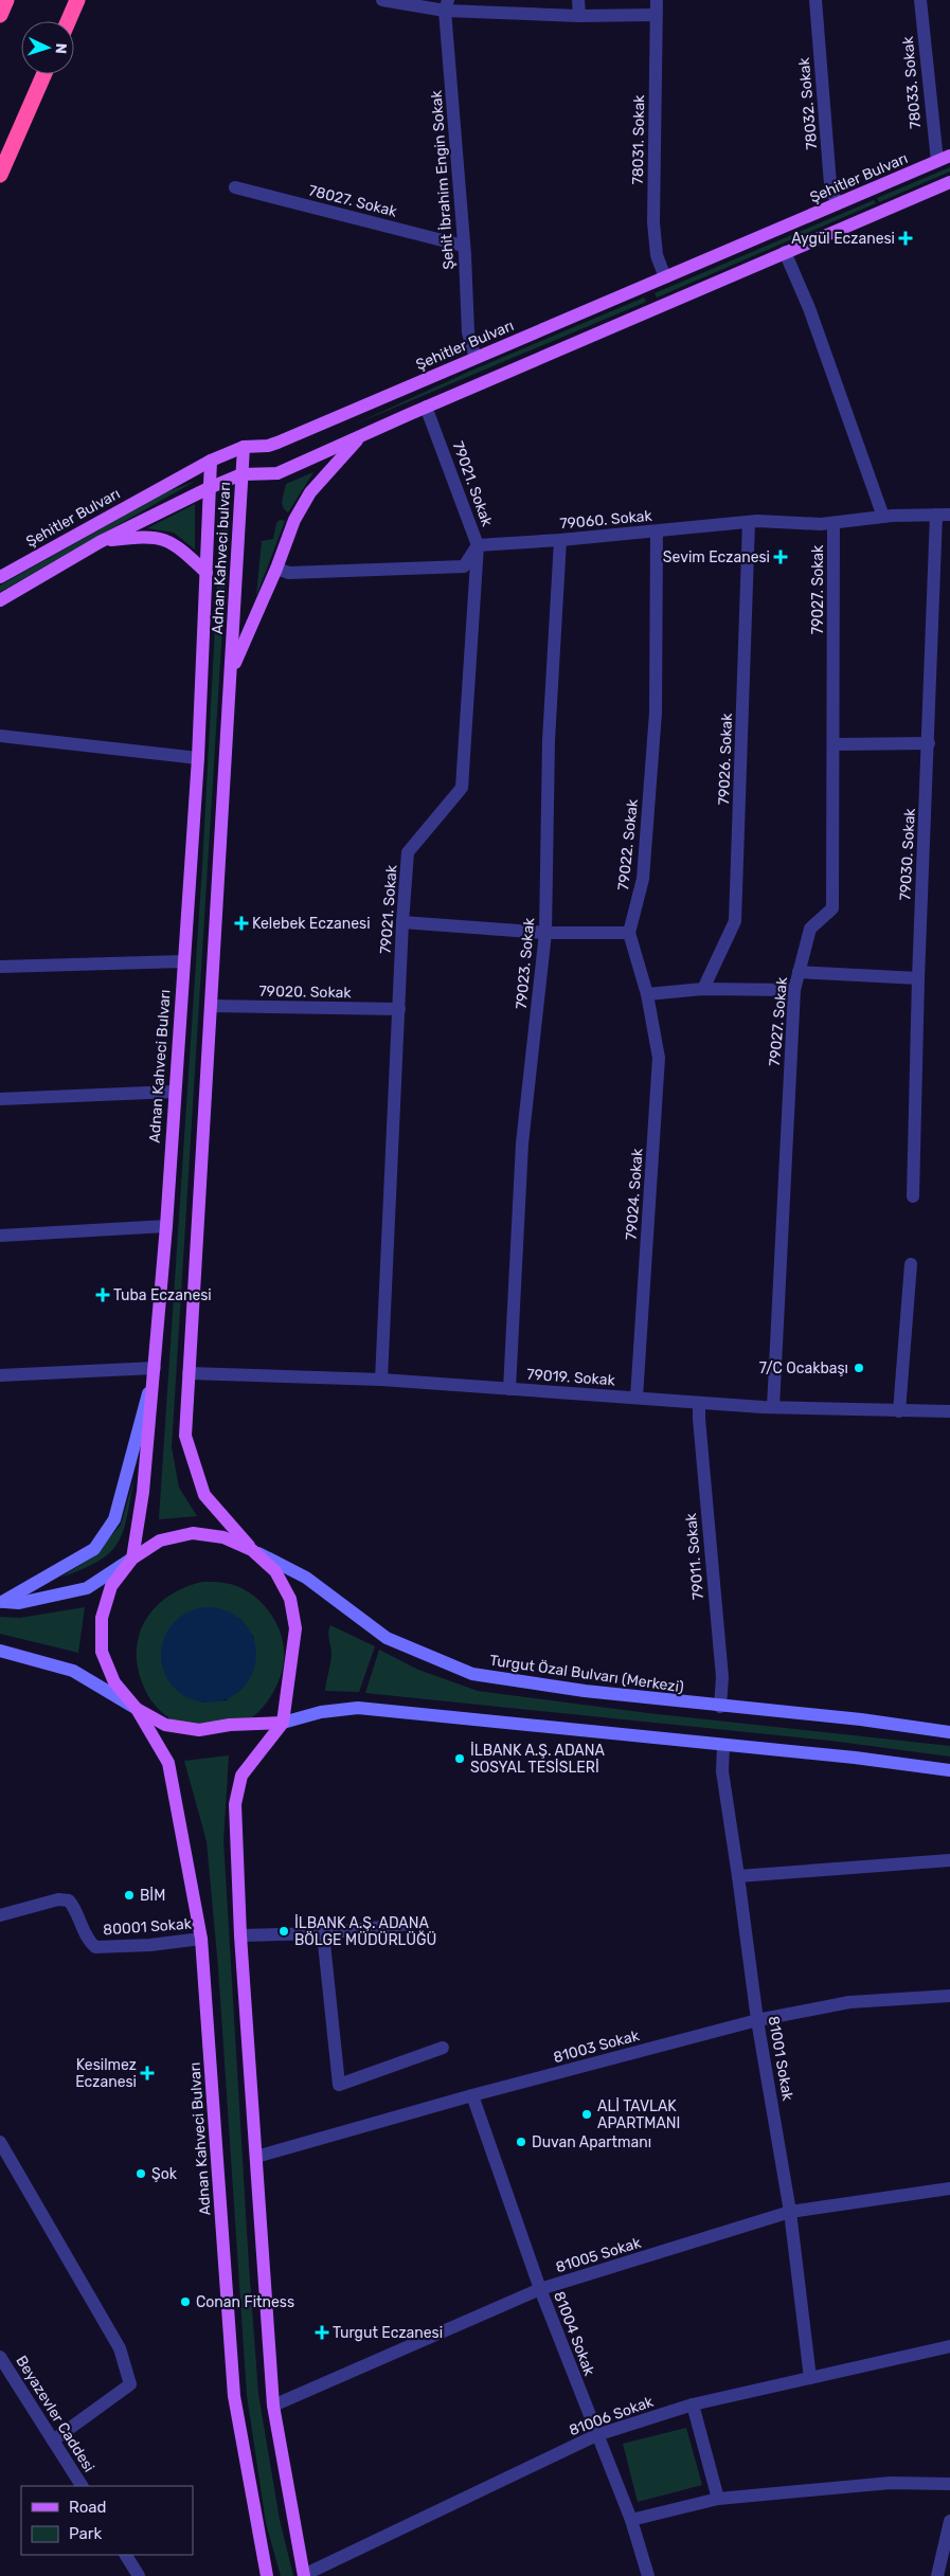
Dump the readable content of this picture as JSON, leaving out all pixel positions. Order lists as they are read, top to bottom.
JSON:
{
  "streets": {
    "main road": [
      "Şehitler Bulvarı",
      "Adnan Kahveci bulvarı",
      "Adnan Kahveci Bulvarı",
      "Turgut Özal Bulvarı (Merkezi)"
    ],
    "street": [
      "78033. Sokak",
      "78032. Sokak",
      "78031. Sokak",
      "Şehit İbrahim Engin Sokak",
      "78027. Sokak",
      "79021. Sokak",
      "79060. Sokak",
      "79027. Sokak",
      "79026. Sokak",
      "79022. Sokak",
      "79030. Sokak",
      "79023. Sokak",
      "79020. Sokak",
      "79024. Sokak",
      "79019. Sokak",
      "79011. Sokak",
      "80001 Sokak",
      "81003 Sokak",
      "81001 Sokak",
      "81005 Sokak",
      "81004 Sokak",
      "Beyazevler Caddesi",
      "81006 Sokak"
    ]
  },
  "crossings": [
    ["78033. Sokak", "Şehitler Bulvarı"],
    ["78032. Sokak", "Şehitler Bulvarı"],
    ["78031. Sokak", "Şehitler Bulvarı"],
    ["Şehitler Bulvarı", "Şehit İbrahim Engin Sokak"],
    ["Şehitler Bulvarı", "Adnan Kahveci bulvarı"],
    ["Şehit İbrahim Engin Sokak", "78027. Sokak"],
    ["79021. Sokak", "79060. Sokak"],
    ["79021. Sokak", "79020. Sokak"],
    ["79021. Sokak", "79019. Sokak"],
    ["79060. Sokak", "79027. Sokak"],
    ["79060. Sokak", "79026. Sokak"],
    ["79060. Sokak", "79022. Sokak"],
    ["79060. Sokak", "79030. Sokak"],
    ["79060. Sokak", "79023. Sokak"],
    ["Adnan Kahveci bulvarı", "Adnan Kahveci Bulvarı"],
    ["79027. Sokak", "79019. Sokak"],
    ["79022. Sokak", "79024. Sokak"],
    ["79023. Sokak", "79019. Sokak"],
    ["Adnan Kahveci Bulvarı", "80001 Sokak"],
    ["79024. Sokak", "79019. Sokak"],
    ["79019. Sokak", "79011. Sokak"],
    ["79011. Sokak", "Turgut Özal Bulvarı (Merkezi)"],
    ["81003 Sokak", "81001 Sokak"],
    ["81003 Sokak", "81004 Sokak"],
    ["81001 Sokak", "81005 Sokak"],
    ["81001 Sokak", "81006 Sokak"],
    ["81005 Sokak", "81004 Sokak"],
    ["81004 Sokak", "81006 Sokak"]
  ],
  "places": {
    "health": [
      "Aygül Eczanesi",
      "Sevim Eczanesi",
      "Kelebek Eczanesi",
      "Tuba Eczanesi",
      "Kesilmez Eczanesi",
      "Turgut Eczanesi"
    ],
    "other": [
      "7/C Ocakbaşı",
      "İLBANK A.Ş. ADANA SOSYAL TESİSLERİ",
      "BİM",
      "İLBANK A.Ş. ADANA BÖLGE MÜDÜRLÜĞÜ",
      "ALİ TAVLAK APARTMANI",
      "Duvan Apartmanı",
      "Şok",
      "Conan Fitness"
    ]
  },
  "legend": ["Road", "Park"],
  "north": "right"
}
